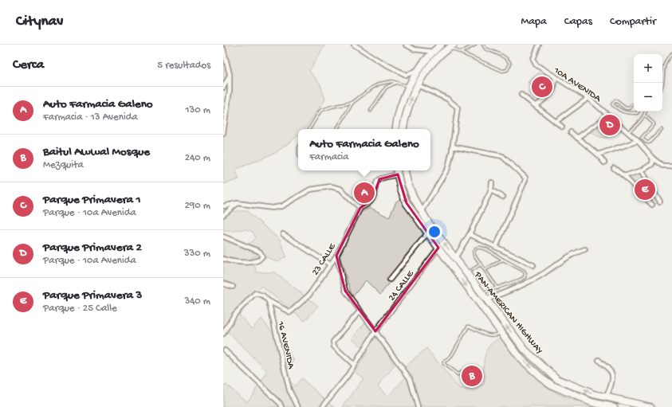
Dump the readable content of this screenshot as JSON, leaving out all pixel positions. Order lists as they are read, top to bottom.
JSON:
{
  "streets": {
    "highway": ["PAN-AMERICAN HIGHWAY"],
    "street": [
      "10A AVENIDA",
      "23 CALLE",
      "24 CALLE",
      "16 AVENIDA"
    ]
  },
  "crossings": [
    ["23 CALLE", "16 AVENIDA"],
    ["24 CALLE", "PAN-AMERICAN HIGHWAY"]
  ],
  "page": {
    "header": "Citynav",
    "nav": ["Mapa", "Capas", "Compartir"],
    "heading": ["Cerca", "5 resultados"],
    "map_buttons": ["+", "−"],
    "pins": [
      "C",
      "D",
      "E",
      "A",
      "B"
    ],
    "list": [
      {
        "mark": "A",
        "name": "Auto Farmacia Galeno",
        "note": "Farmacia · 13 Avenida",
        "value": "130 m"
      },
      {
        "mark": "B",
        "name": "Baitul Awwal Mosque",
        "note": "Mezquita",
        "value": "240 m"
      },
      {
        "mark": "C",
        "name": "Parque Primavera 1",
        "note": "Parque · 10a Avenida",
        "value": "290 m"
      },
      {
        "mark": "D",
        "name": "Parque Primavera 2",
        "note": "Parque · 10a Avenida",
        "value": "330 m"
      },
      {
        "mark": "E",
        "name": "Parque Primavera 3",
        "note": "Parque · 25 Calle",
        "value": "340 m"
      }
    ],
    "popup": ["Auto Farmacia Galeno", "Farmacia"]
  }
}
